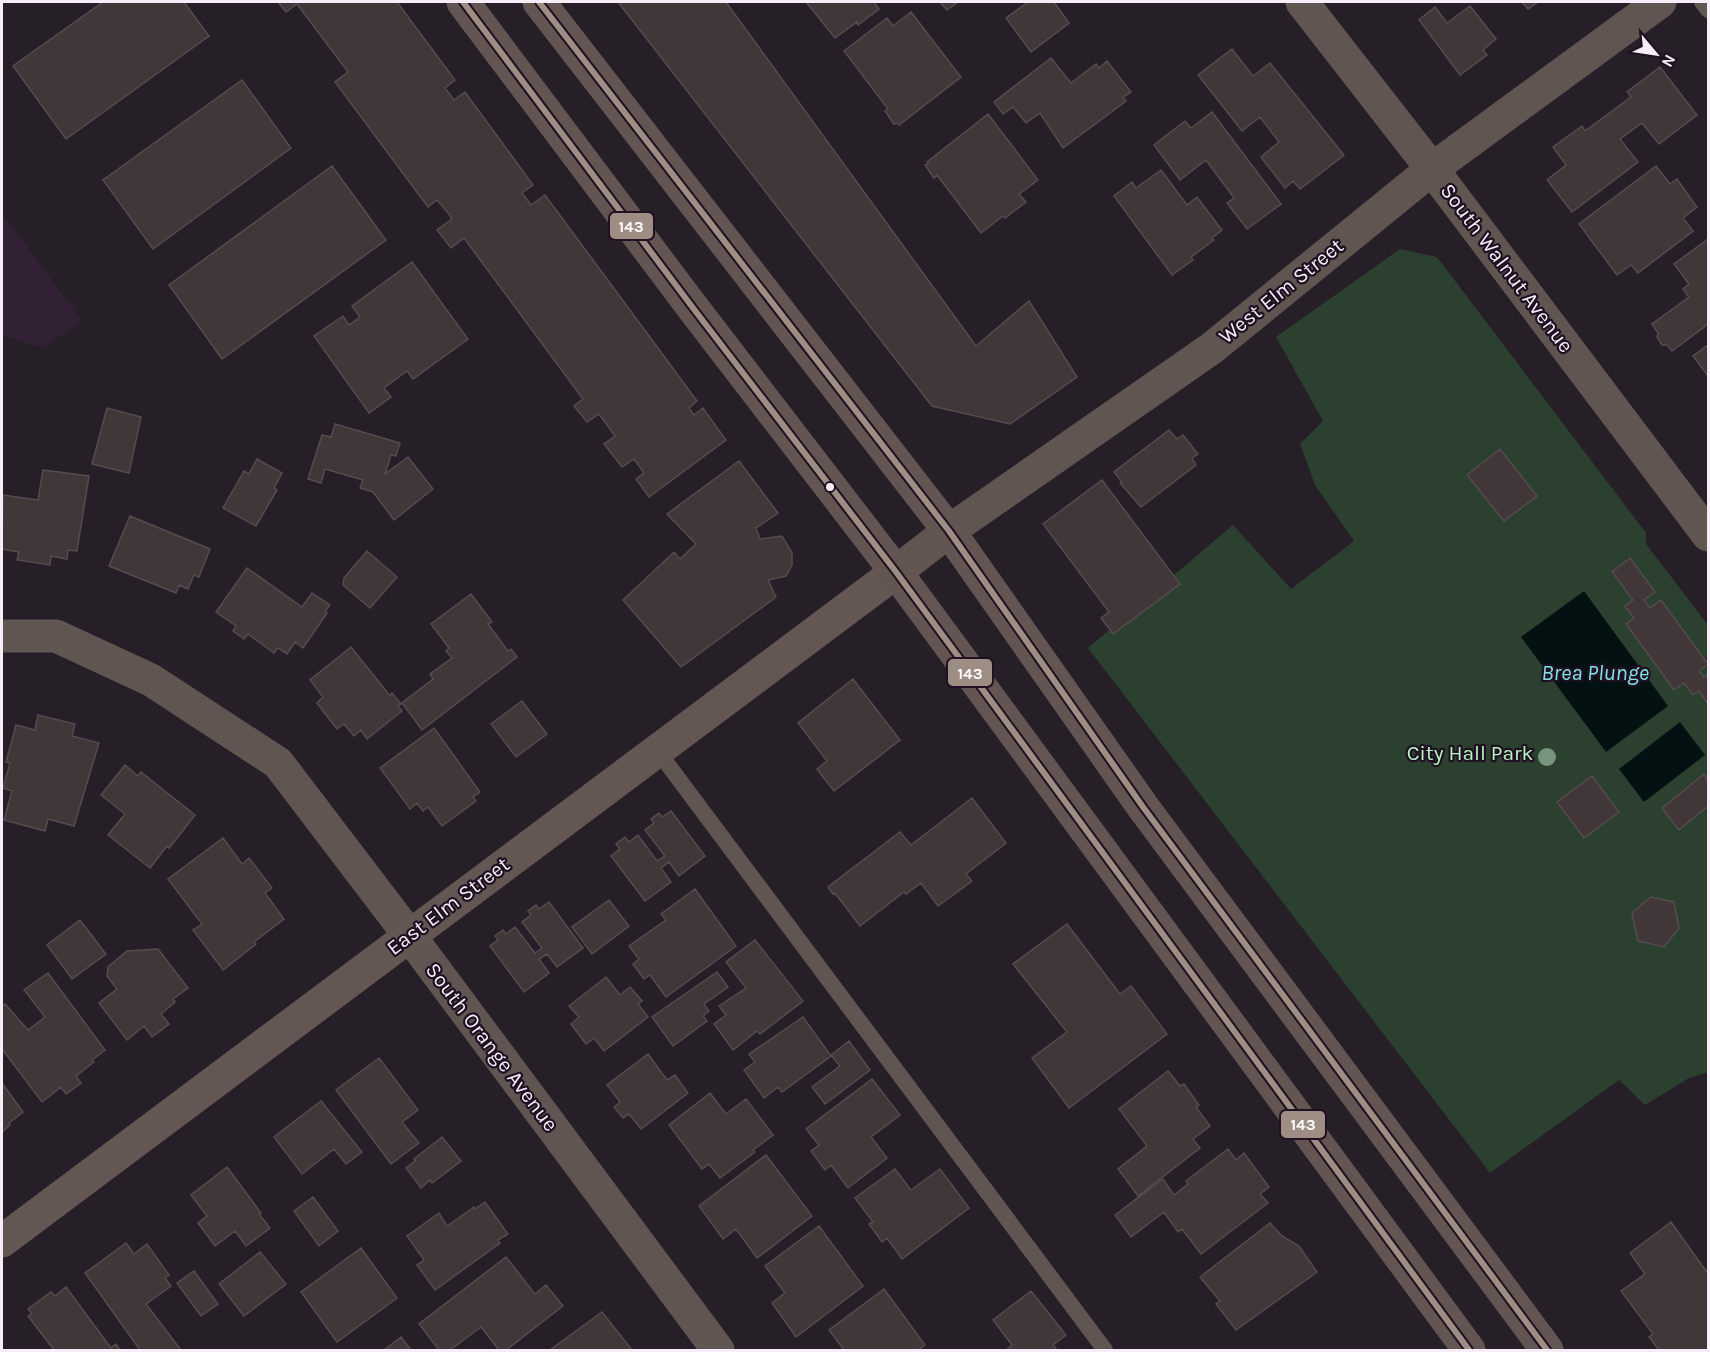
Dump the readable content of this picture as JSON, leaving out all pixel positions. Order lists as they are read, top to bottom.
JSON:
{
  "streets": {
    "street": [
      "South Walnut Avenue",
      "West Elm Street",
      "East Elm Street",
      "South Orange Avenue"
    ]
  },
  "crossings": [
    ["South Walnut Avenue", "West Elm Street"],
    ["West Elm Street", "East Elm Street"],
    ["East Elm Street", "South Orange Avenue"]
  ],
  "water": ["Brea Plunge"],
  "parks": ["City Hall Park"],
  "lines": ["transit line 143"],
  "north": "bottom right"
}
